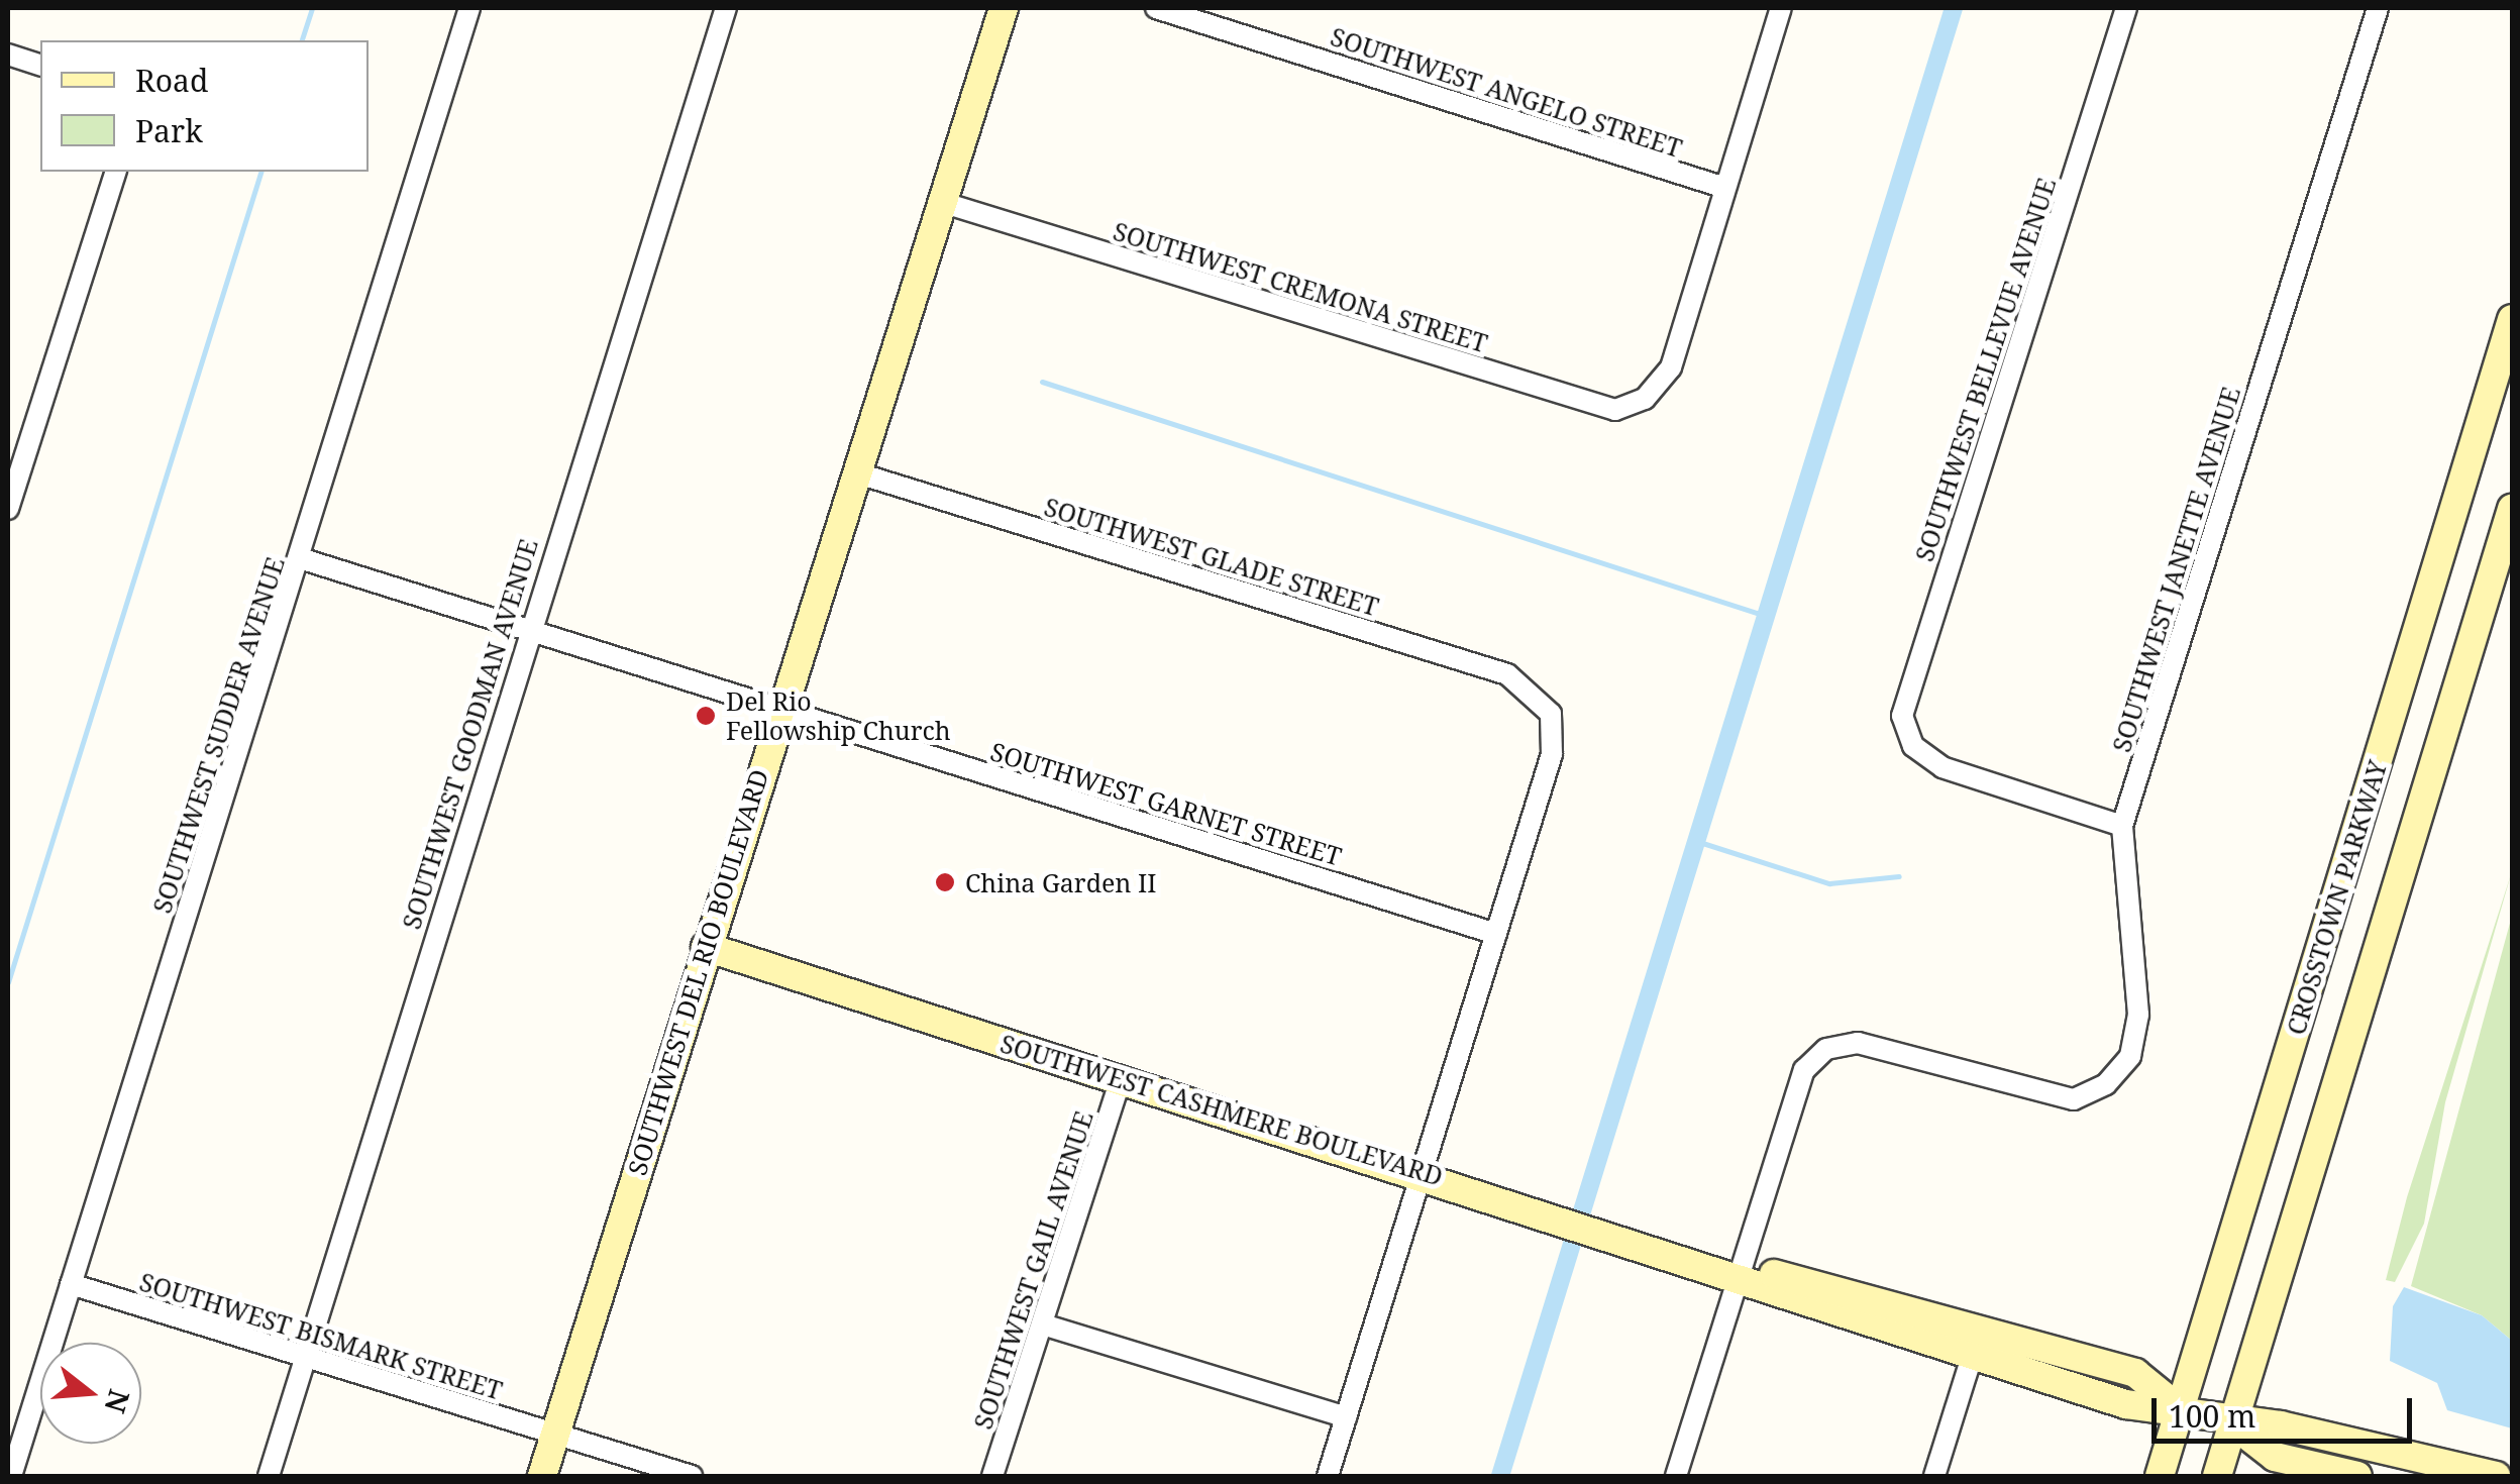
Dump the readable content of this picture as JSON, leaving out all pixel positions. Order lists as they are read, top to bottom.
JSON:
{
  "streets": {
    "street": [
      "SOUTHWEST ANGELO STREET",
      "SOUTHWEST CREMONA STREET",
      "SOUTHWEST BELLEVUE AVENUE",
      "SOUTHWEST GLADE STREET",
      "SOUTHWEST JANETTE AVENUE",
      "SOUTHWEST GOODMAN AVENUE",
      "SOUTHWEST SUDDER AVENUE",
      "SOUTHWEST GARNET STREET",
      "CROSSTOWN PARKWAY",
      "SOUTHWEST DEL RIO BOULEVARD",
      "SOUTHWEST CASHMERE BOULEVARD",
      "SOUTHWEST GAIL AVENUE",
      "SOUTHWEST BISMARK STREET"
    ]
  },
  "crossings": [
    ["SOUTHWEST ANGELO STREET", "SOUTHWEST CREMONA STREET"],
    ["SOUTHWEST CREMONA STREET", "SOUTHWEST DEL RIO BOULEVARD"],
    ["SOUTHWEST BELLEVUE AVENUE", "SOUTHWEST JANETTE AVENUE"],
    ["SOUTHWEST GLADE STREET", "SOUTHWEST GARNET STREET"],
    ["SOUTHWEST GLADE STREET", "SOUTHWEST DEL RIO BOULEVARD"],
    ["SOUTHWEST JANETTE AVENUE", "SOUTHWEST CASHMERE BOULEVARD"],
    ["SOUTHWEST GOODMAN AVENUE", "SOUTHWEST GARNET STREET"],
    ["SOUTHWEST GOODMAN AVENUE", "SOUTHWEST BISMARK STREET"],
    ["SOUTHWEST SUDDER AVENUE", "SOUTHWEST GARNET STREET"],
    ["SOUTHWEST SUDDER AVENUE", "SOUTHWEST BISMARK STREET"],
    ["SOUTHWEST GARNET STREET", "SOUTHWEST DEL RIO BOULEVARD"],
    ["CROSSTOWN PARKWAY", "SOUTHWEST CASHMERE BOULEVARD"],
    ["SOUTHWEST DEL RIO BOULEVARD", "SOUTHWEST CASHMERE BOULEVARD"],
    ["SOUTHWEST DEL RIO BOULEVARD", "SOUTHWEST BISMARK STREET"],
    ["SOUTHWEST CASHMERE BOULEVARD", "SOUTHWEST GAIL AVENUE"]
  ],
  "places": ["Del Rio Fellowship Church", "China Garden II"],
  "legend": ["Road", "Park"],
  "scale_bar": "100 m",
  "north": "right"
}
